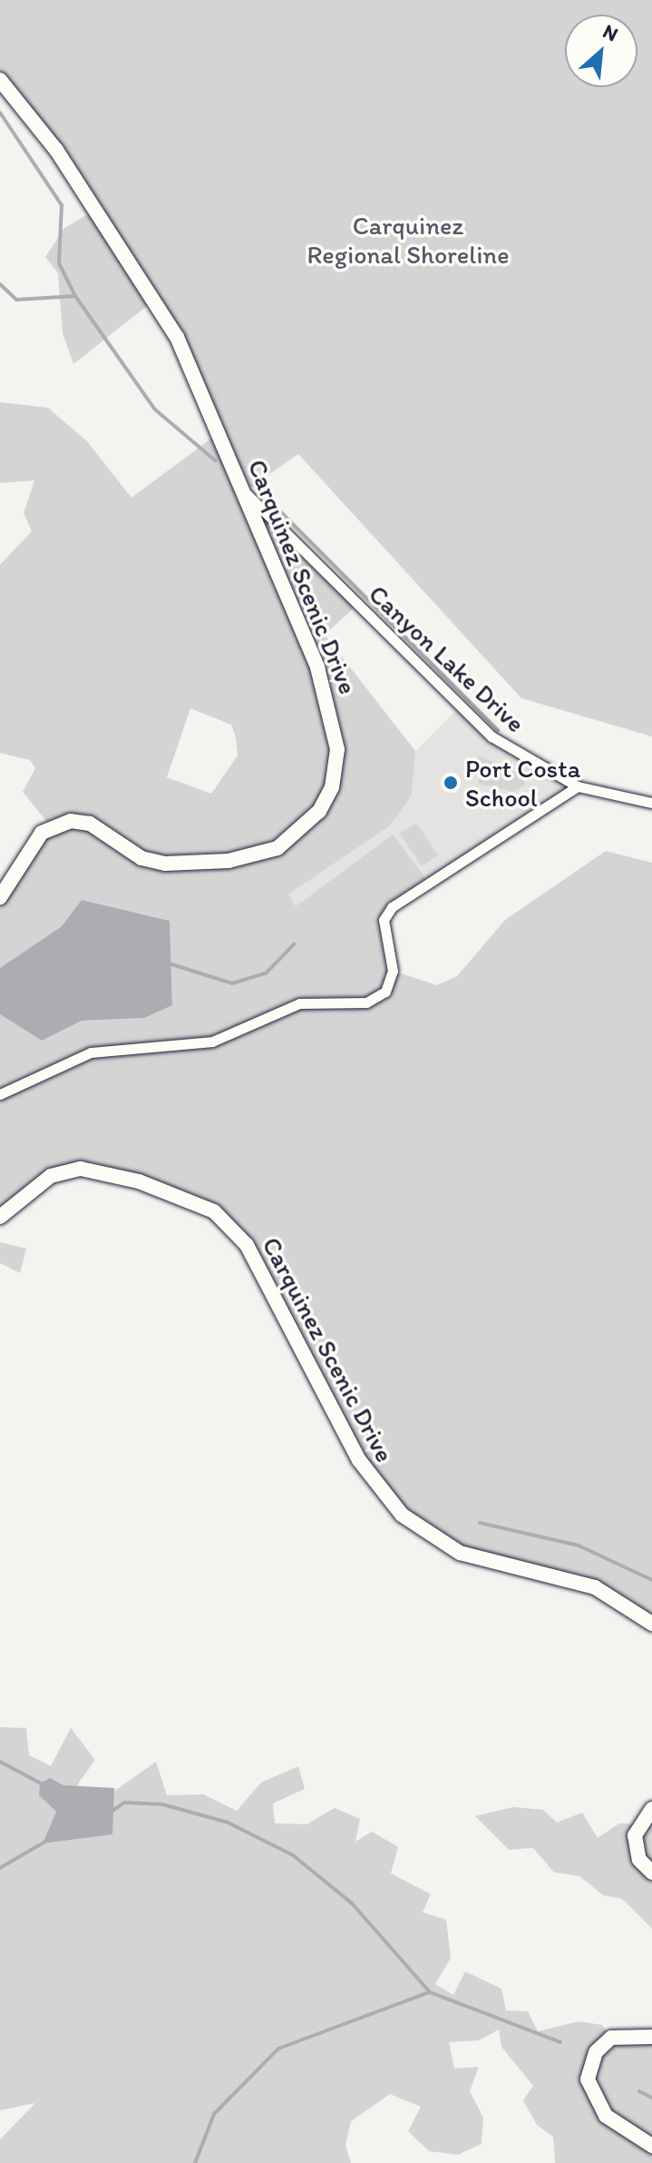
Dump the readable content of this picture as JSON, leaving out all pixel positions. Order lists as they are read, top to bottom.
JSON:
{
  "streets": {
    "street": ["Carquinez Scenic Drive", "Canyon Lake Drive"]
  },
  "crossings": [
    ["Carquinez Scenic Drive", "Canyon Lake Drive"]
  ],
  "parks": ["Carquinez Regional Shoreline"],
  "places": ["Port Costa School"],
  "north": "top right"
}
